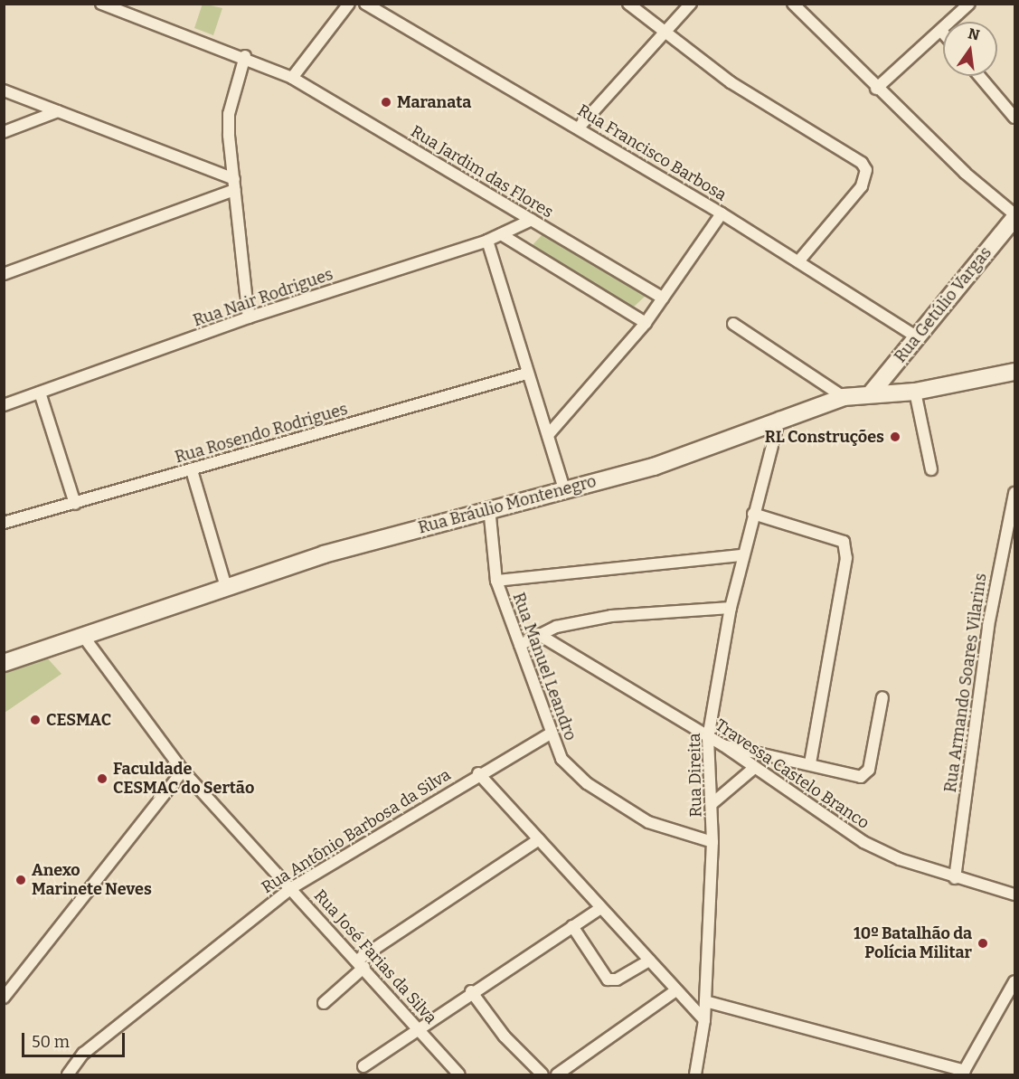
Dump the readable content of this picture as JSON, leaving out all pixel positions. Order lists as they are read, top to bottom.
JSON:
{
  "streets": {
    "street": [
      "Rua Francisco Barbosa",
      "Rua Jardim das Flores",
      "Rua Nair Rodrigues",
      "Rua Getúlio Vargas",
      "Rua Rosendo Rodrigues",
      "Rua Bráulio Montenegro",
      "Rua Manuel Leandro",
      "Rua Armando Soares Vilarins",
      "Travessa Castelo Branco",
      "Rua Direita",
      "Rua Antônio Barbosa da Silva",
      "Rua José Farias da Silva"
    ]
  },
  "crossings": [
    ["Rua Francisco Barbosa", "Rua Getúlio Vargas"],
    ["Rua Jardim das Flores", "Rua Nair Rodrigues"],
    ["Rua Getúlio Vargas", "Rua Bráulio Montenegro"],
    ["Rua Bráulio Montenegro", "Rua Manuel Leandro"],
    ["Rua Bráulio Montenegro", "Rua Direita"],
    ["Rua Bráulio Montenegro", "Rua José Farias da Silva"],
    ["Rua Manuel Leandro", "Rua Direita"],
    ["Rua Manuel Leandro", "Rua Antônio Barbosa da Silva"],
    ["Rua Armando Soares Vilarins", "Travessa Castelo Branco"],
    ["Travessa Castelo Branco", "Rua Direita"],
    ["Rua Antônio Barbosa da Silva", "Rua José Farias da Silva"]
  ],
  "places": [
    "Maranata",
    "RL Construções",
    "CESMAC",
    "Faculdade CESMAC do Sertão",
    "Anexo Marinete Neves",
    "10º Batalhão da Polícia Militar"
  ],
  "scale_bar": "50 m",
  "north": "top"
}
